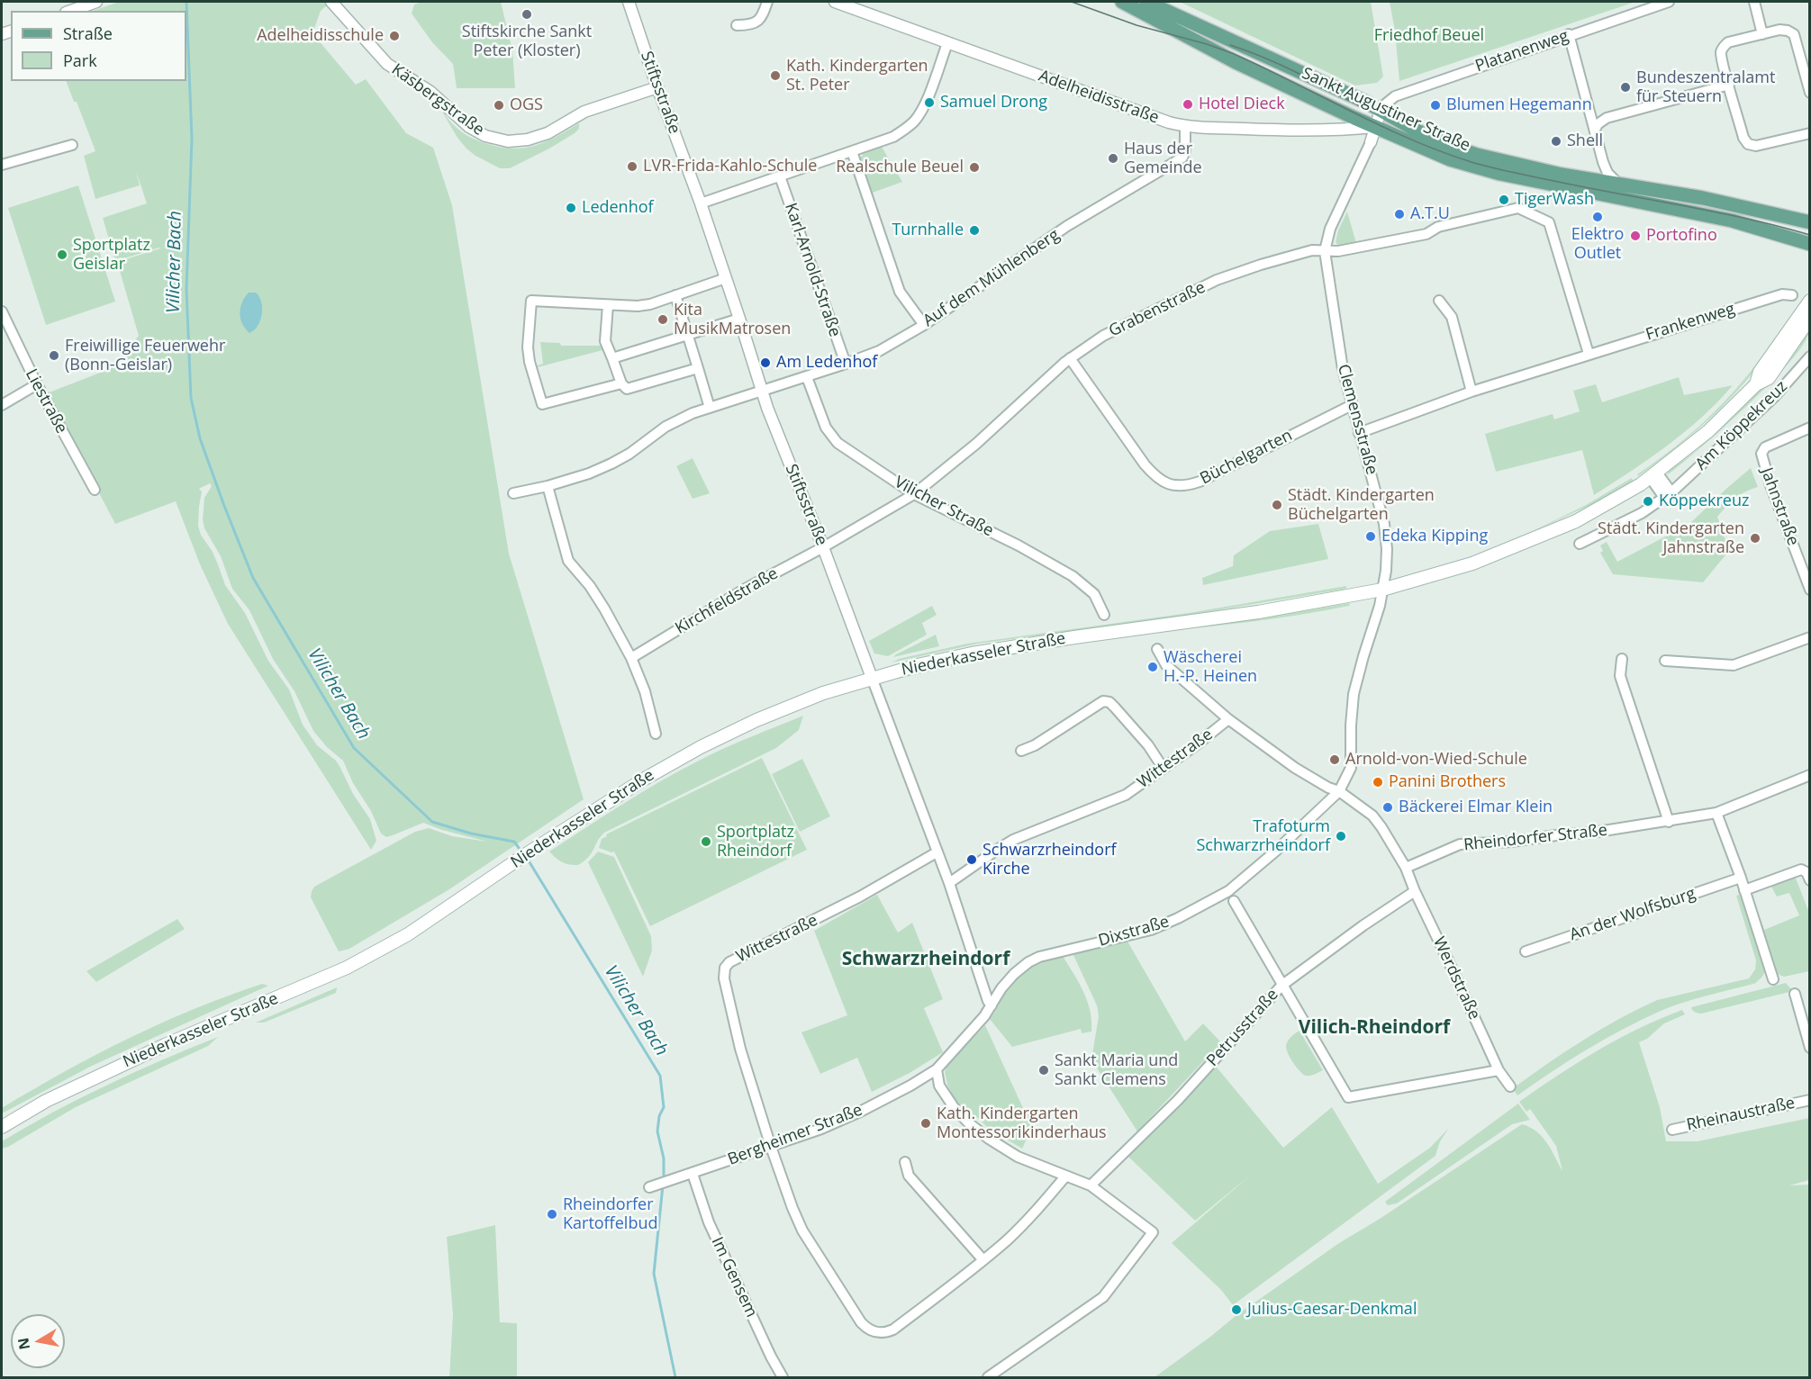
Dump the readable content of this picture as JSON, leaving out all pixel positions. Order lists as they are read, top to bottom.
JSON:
{
  "streets": {
    "main road": ["Sankt Augustiner Straße", "Niederkasseler Straße"],
    "street": [
      "Platanenweg",
      "Stiftsstraße",
      "Adelheidisstraße",
      "Käsbergstraße",
      "Karl-Arnold-Straße",
      "Auf dem Mühlenberg",
      "Grabenstraße",
      "Frankenweg",
      "Liestraße",
      "Clemensstraße",
      "Am Köppekreuz",
      "Büchelgarten",
      "Vilicher Straße",
      "Jahnstraße",
      "Kirchfeldstraße",
      "Wittestraße",
      "Rheindorfer Straße",
      "An der Wolfsburg",
      "Dixstraße",
      "Werdstraße",
      "Petrusstraße",
      "Rheinaustraße",
      "Bergheimer Straße",
      "Im Gensem"
    ]
  },
  "crossings": [
    ["Platanenweg", "Sankt Augustiner Straße"],
    ["Platanenweg", "Clemensstraße"],
    ["Stiftsstraße", "Käsbergstraße"],
    ["Stiftsstraße", "Auf dem Mühlenberg"],
    ["Stiftsstraße", "Grabenstraße"],
    ["Stiftsstraße", "Kirchfeldstraße"],
    ["Stiftsstraße", "Niederkasseler Straße"],
    ["Stiftsstraße", "Wittestraße"],
    ["Stiftsstraße", "Dixstraße"],
    ["Adelheidisstraße", "Sankt Augustiner Straße"],
    ["Adelheidisstraße", "Auf dem Mühlenberg"],
    ["Adelheidisstraße", "Clemensstraße"],
    ["Sankt Augustiner Straße", "Clemensstraße"],
    ["Karl-Arnold-Straße", "Auf dem Mühlenberg"],
    ["Auf dem Mühlenberg", "Vilicher Straße"],
    ["Grabenstraße", "Frankenweg"],
    ["Grabenstraße", "Clemensstraße"],
    ["Grabenstraße", "Büchelgarten"],
    ["Grabenstraße", "Vilicher Straße"],
    ["Grabenstraße", "Kirchfeldstraße"],
    ["Frankenweg", "Clemensstraße"],
    ["Clemensstraße", "Büchelgarten"],
    ["Clemensstraße", "Niederkasseler Straße"],
    ["Clemensstraße", "Dixstraße"],
    ["Wittestraße", "Bergheimer Straße"],
    ["Rheindorfer Straße", "Werdstraße"],
    ["Dixstraße", "Bergheimer Straße"],
    ["Werdstraße", "Petrusstraße"],
    ["Bergheimer Straße", "Im Gensem"]
  ],
  "districts": ["Schwarzrheindorf", "Vilich-Rheindorf"],
  "water": ["Vilicher Bach"],
  "parks": ["Friedhof Beuel"],
  "places": [
    "Stiftskirche Sankt Peter (Kloster)",
    "Adelheidisschule",
    "Kath. Kindergarten St. Peter",
    "Bundeszentralamt für Steuern",
    "Samuel Drong",
    "Hotel Dieck",
    "OGS",
    "Blumen Hegemann",
    "Shell",
    "Haus der Gemeinde",
    "LVR-Frida-Kahlo-Schule",
    "Realschule Beuel",
    "TigerWash",
    "Ledenhof",
    "A.T.U",
    "Elektro Outlet",
    "Turnhalle",
    "Portofino",
    "Sportplatz Geislar",
    "Kita MusikMatrosen",
    "Freiwillige Feuerwehr (Bonn-Geislar)",
    "Am Ledenhof",
    "Köppekreuz",
    "Städt. Kindergarten Büchelgarten",
    "Edeka Kipping",
    "Städt. Kindergarten Jahnstraße",
    "Wäscherei H.-P. Heinen",
    "Arnold-von-Wied-Schule",
    "Panini Brothers",
    "Bäckerei Elmar Klein",
    "Trafoturm Schwarzrheindorf",
    "Sportplatz Rheindorf",
    "Schwarzrheindorf Kirche",
    "Sankt Maria und Sankt Clemens",
    "Kath. Kindergarten Montessorikinderhaus",
    "Rheindorfer Kartoffelbud",
    "Julius-Caesar-Denkmal"
  ],
  "legend": ["Straße", "Park"],
  "north": "left"
}
